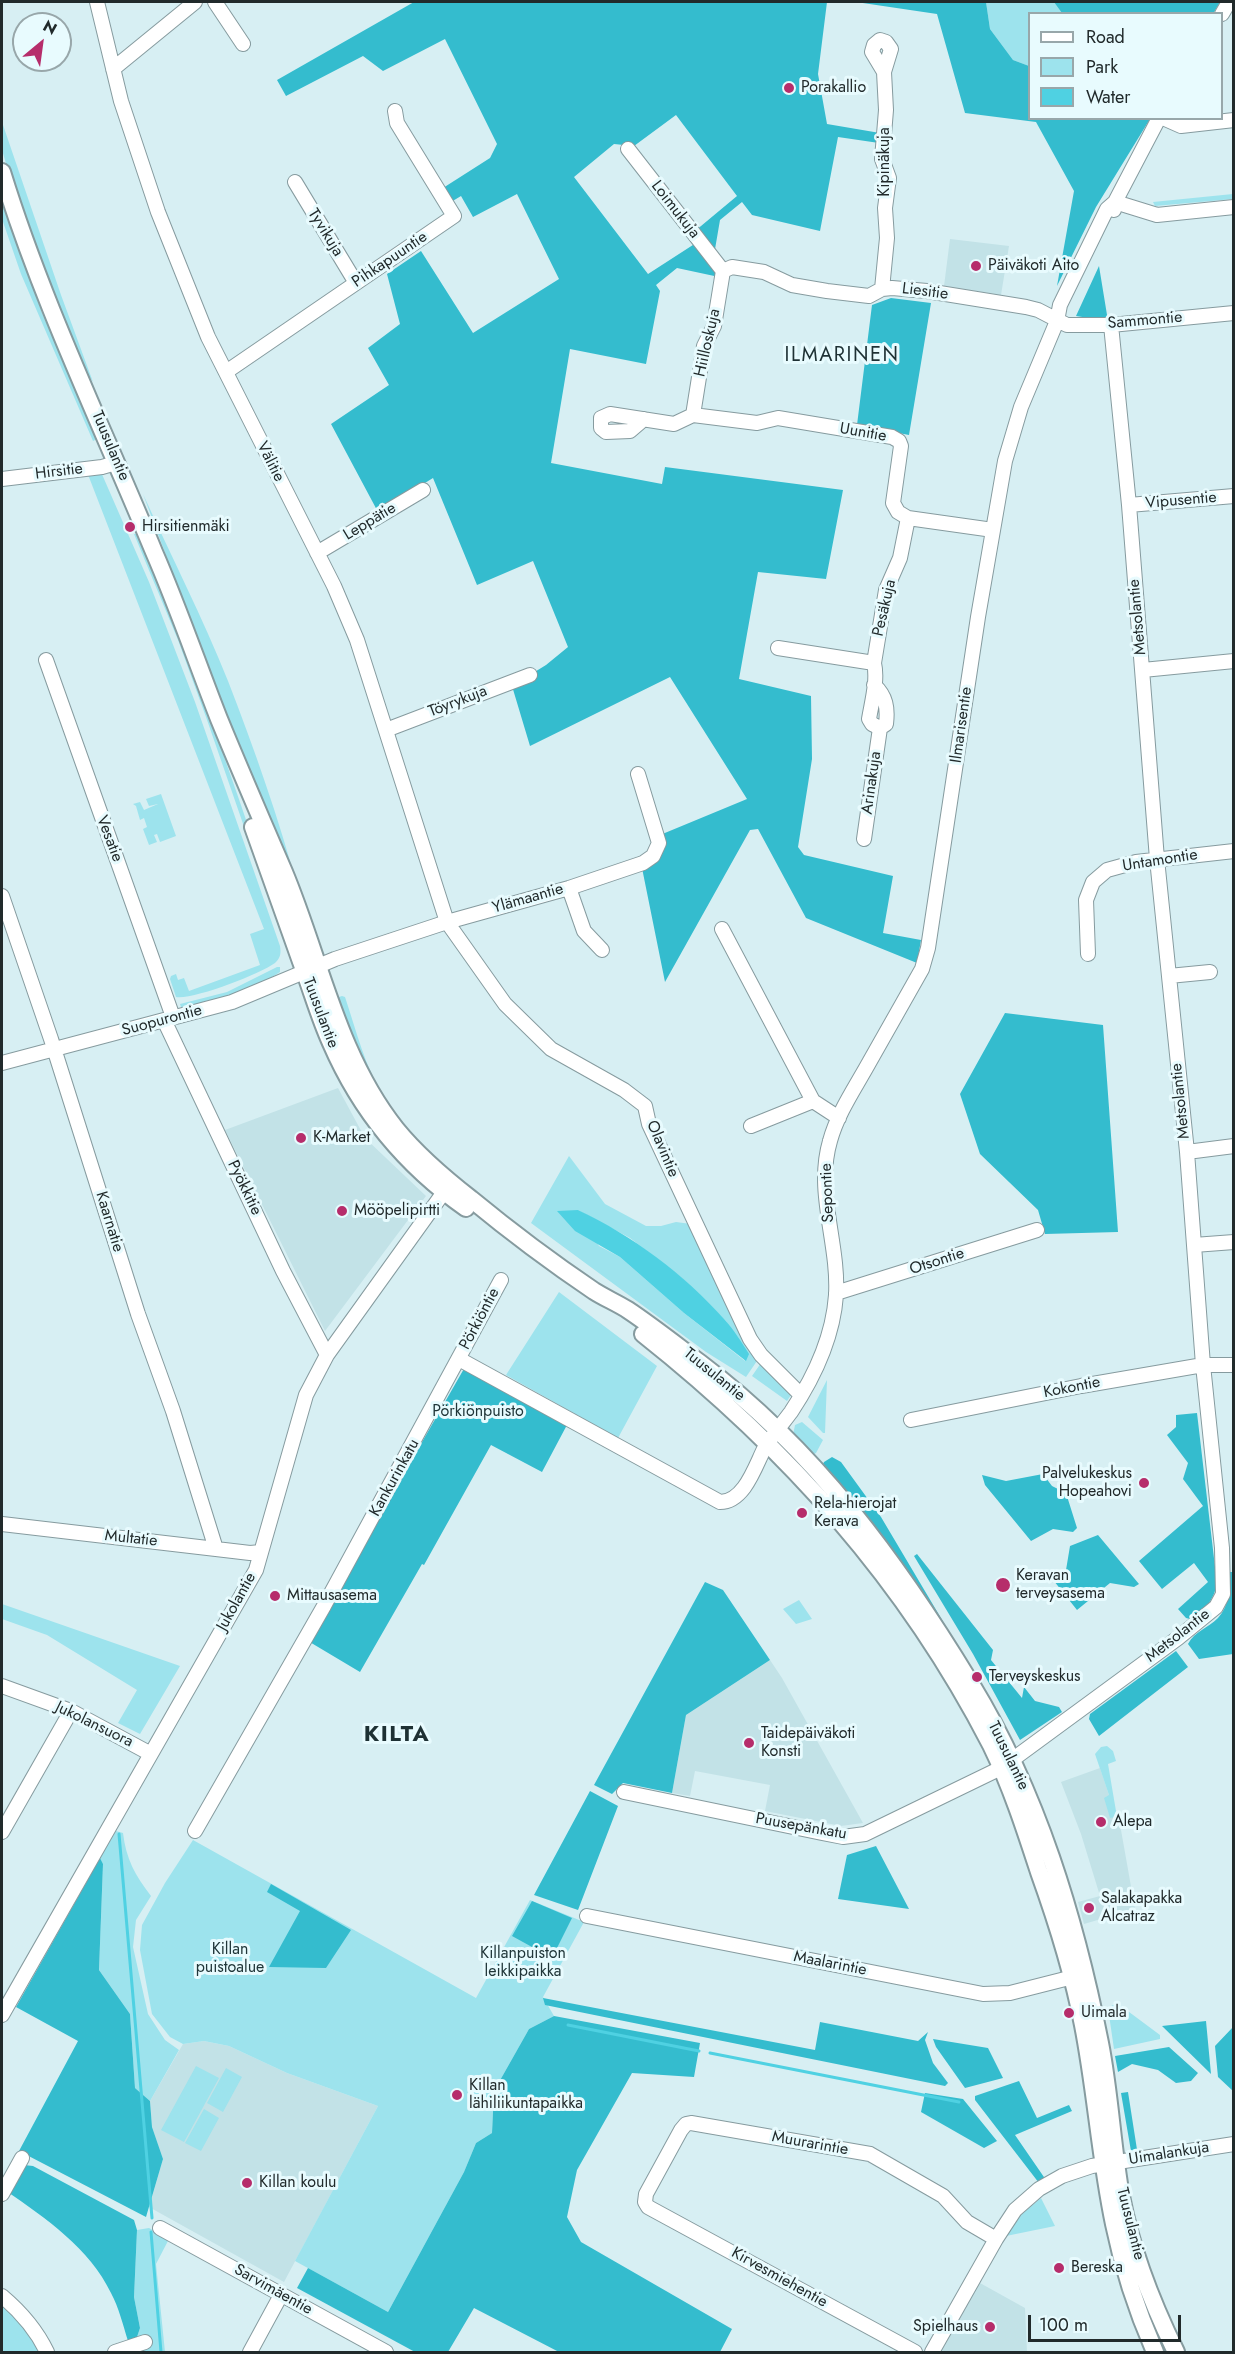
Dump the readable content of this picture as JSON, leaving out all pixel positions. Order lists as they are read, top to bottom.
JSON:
{
  "streets": {
    "main road": ["Tuusulantie"],
    "street": [
      "Kipinäkuja",
      "Loimukuja",
      "Tyvikuja",
      "Pihkapuuntie",
      "Liesitie",
      "Sammontie",
      "Hiilloskuja",
      "Uunitie",
      "Välitie",
      "Hirsitie",
      "Vipusentie",
      "Leppätie",
      "Pesäkuja",
      "Metsolantie",
      "Töyrykuja",
      "Ilmarisentie",
      "Arinakuja",
      "Vesatie",
      "Untamontie",
      "Ylämaantie",
      "Suopurontie",
      "Olavintie",
      "Pyökkitie",
      "Sepontie",
      "Kaarnatie",
      "Otsontie",
      "Pörkiöntie",
      "Kokontie",
      "Kankurinkatu",
      "Multatie",
      "Jukolantie",
      "Jukolansuora",
      "Puusepänkatu",
      "Maalarintie",
      "Muurarintie",
      "Uimalankuja",
      "Kirvesmiehentie",
      "Sarvimäentie"
    ]
  },
  "crossings": [
    ["Kipinäkuja", "Liesitie"],
    ["Loimukuja", "Liesitie"],
    ["Loimukuja", "Hiilloskuja"],
    ["Tyvikuja", "Pihkapuuntie"],
    ["Pihkapuuntie", "Välitie"],
    ["Liesitie", "Sammontie"],
    ["Liesitie", "Hiilloskuja"],
    ["Liesitie", "Ilmarisentie"],
    ["Sammontie", "Metsolantie"],
    ["Sammontie", "Ilmarisentie"],
    ["Hiilloskuja", "Uunitie"],
    ["Uunitie", "Pesäkuja"],
    ["Tuusulantie", "Hirsitie"],
    ["Tuusulantie", "Metsolantie"],
    ["Tuusulantie", "Ylämaantie"],
    ["Tuusulantie", "Suopurontie"],
    ["Tuusulantie", "Sepontie"],
    ["Tuusulantie", "Jukolantie"],
    ["Tuusulantie", "Puusepänkatu"],
    ["Tuusulantie", "Maalarintie"],
    ["Tuusulantie", "Uimalankuja"],
    ["Välitie", "Leppätie"],
    ["Välitie", "Töyrykuja"],
    ["Välitie", "Ylämaantie"],
    ["Välitie", "Olavintie"],
    ["Vipusentie", "Metsolantie"],
    ["Pesäkuja", "Arinakuja"],
    ["Metsolantie", "Untamontie"],
    ["Metsolantie", "Kokontie"],
    ["Metsolantie", "Puusepänkatu"],
    ["Ilmarisentie", "Sepontie"],
    ["Vesatie", "Suopurontie"],
    ["Vesatie", "Pyökkitie"],
    ["Ylämaantie", "Suopurontie"],
    ["Ylämaantie", "Olavintie"],
    ["Suopurontie", "Pyökkitie"],
    ["Suopurontie", "Kaarnatie"],
    ["Olavintie", "Sepontie"],
    ["Pyökkitie", "Jukolantie"],
    ["Sepontie", "Otsontie"],
    ["Kaarnatie", "Multatie"],
    ["Pörkiöntie", "Kankurinkatu"],
    ["Multatie", "Jukolantie"],
    ["Jukolantie", "Jukolansuora"],
    ["Muurarintie", "Uimalankuja"],
    ["Muurarintie", "Kirvesmiehentie"]
  ],
  "districts": ["ILMARINEN", "KILTA"],
  "parks": ["Pörkiönpuisto", "Killan puistoalue", "Killanpuiston leikkipaikka"],
  "places": [
    "Porakallio",
    "Päiväkoti Aito",
    "Hirsitienmäki",
    "K-Market",
    "Mööpelipirtti",
    "Palvelukeskus Hopeahovi",
    "Rela-hierojat Kerava",
    "Keravan terveysasema",
    "Mittausasema",
    "Terveyskeskus",
    "Taidepäiväkoti Konsti",
    "Alepa",
    "Salakapakka Alcatraz",
    "Uimala",
    "Killan lähiliikuntapaikka",
    "Killan koulu",
    "Bereska",
    "Spielhaus"
  ],
  "legend": ["Road", "Park", "Water"],
  "scale_bar": "100 m",
  "north": "top right"
}
